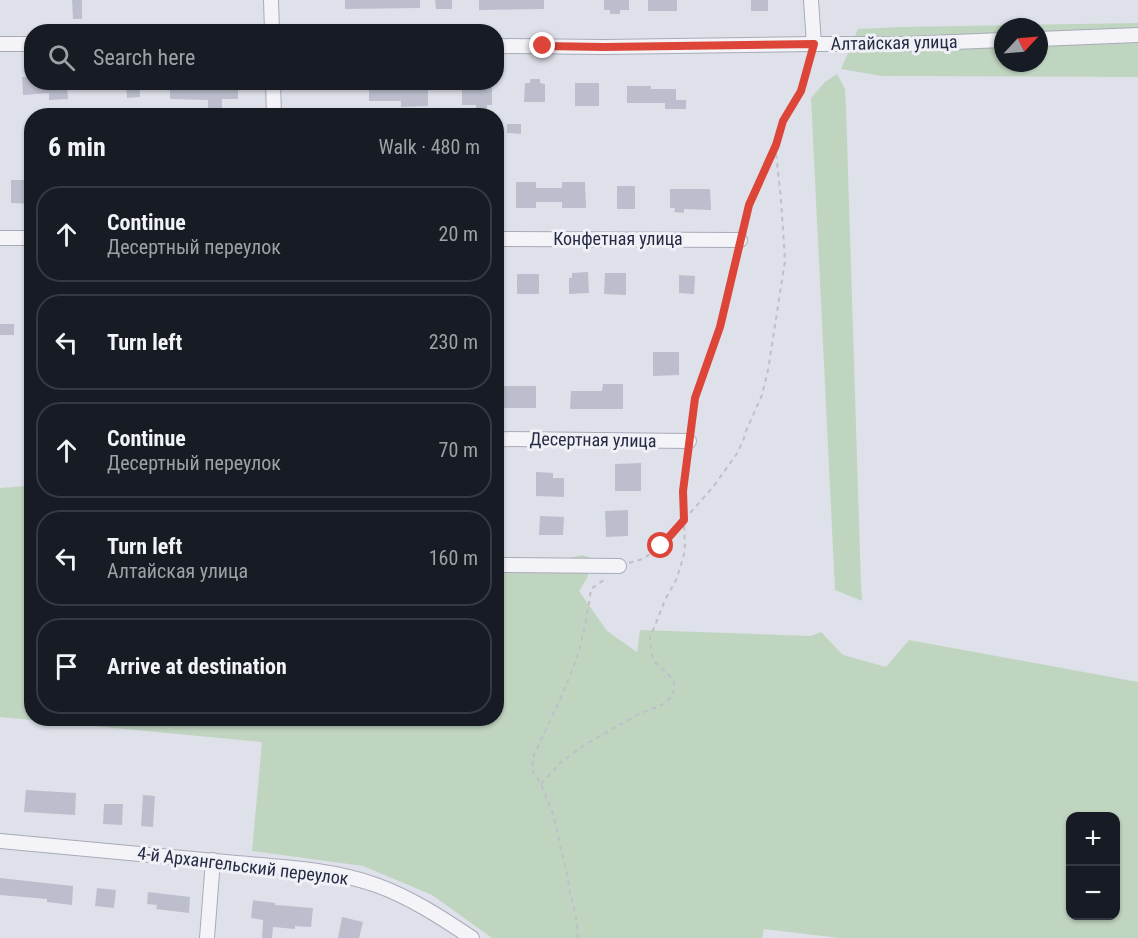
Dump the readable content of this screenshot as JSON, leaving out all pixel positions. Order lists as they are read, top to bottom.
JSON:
{
  "streets": {
    "street": [
      "Алтайская улица",
      "Конфетная улица",
      "Десертная улица",
      "4-й Архангельский переулок"
    ]
  },
  "north": "top right",
  "page": {
    "search": "Search here",
    "heading": ["6 min", "Walk · 480 m"],
    "list": [
      ["Continue", "Десертный переулок", "20 m"],
      ["Turn left", "230 m"],
      ["Continue", "Десертный переулок", "70 m"],
      ["Turn left", "Алтайская улица", "160 m"],
      "Arrive at destination"
    ],
    "map_buttons": ["+", "−"]
  }
}
